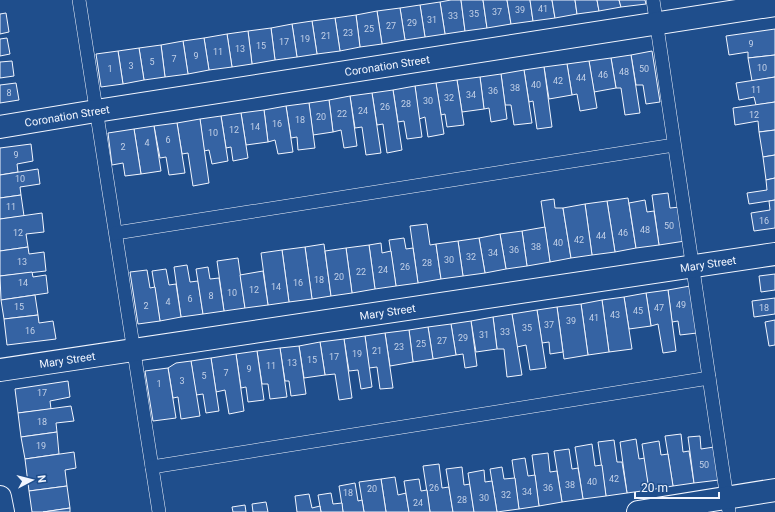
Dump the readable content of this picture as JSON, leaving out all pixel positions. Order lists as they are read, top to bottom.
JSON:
{
  "streets": {
    "street": ["Coronation Street", "Mary Street"]
  },
  "house_numbers": [
    "41",
    "39",
    "37",
    "35",
    "33",
    "31",
    "29",
    "27",
    "25",
    "23",
    "21",
    "19",
    "17",
    "9",
    "15",
    "13",
    "11",
    "9",
    "7",
    "5",
    "3",
    "10",
    "1",
    "50",
    "48",
    "46",
    "44",
    "42",
    "40",
    "38",
    "11",
    "36",
    "8",
    "34",
    "32",
    "30",
    "28",
    "26",
    "24",
    "22",
    "12",
    "20",
    "18",
    "16",
    "14",
    "12",
    "10",
    "6",
    "4",
    "2",
    "9",
    "10",
    "11",
    "16",
    "50",
    "48",
    "12",
    "46",
    "44",
    "42",
    "40",
    "38",
    "36",
    "34",
    "32",
    "30",
    "13",
    "28",
    "26",
    "24",
    "22",
    "20",
    "18",
    "14",
    "16",
    "14",
    "12",
    "10",
    "8",
    "6",
    "4",
    "49",
    "2",
    "15",
    "47",
    "18",
    "45",
    "43",
    "41",
    "39",
    "37",
    "35",
    "16",
    "33",
    "31",
    "29",
    "27",
    "25",
    "23",
    "21",
    "19",
    "17",
    "15",
    "13",
    "11",
    "9",
    "7",
    "5",
    "3",
    "1",
    "17",
    "18",
    "19",
    "50",
    "42",
    "40",
    "38",
    "26",
    "36",
    "20",
    "34",
    "18",
    "32",
    "30",
    "28",
    "24"
  ],
  "scale_bar": "20 m",
  "north": "right"
}
